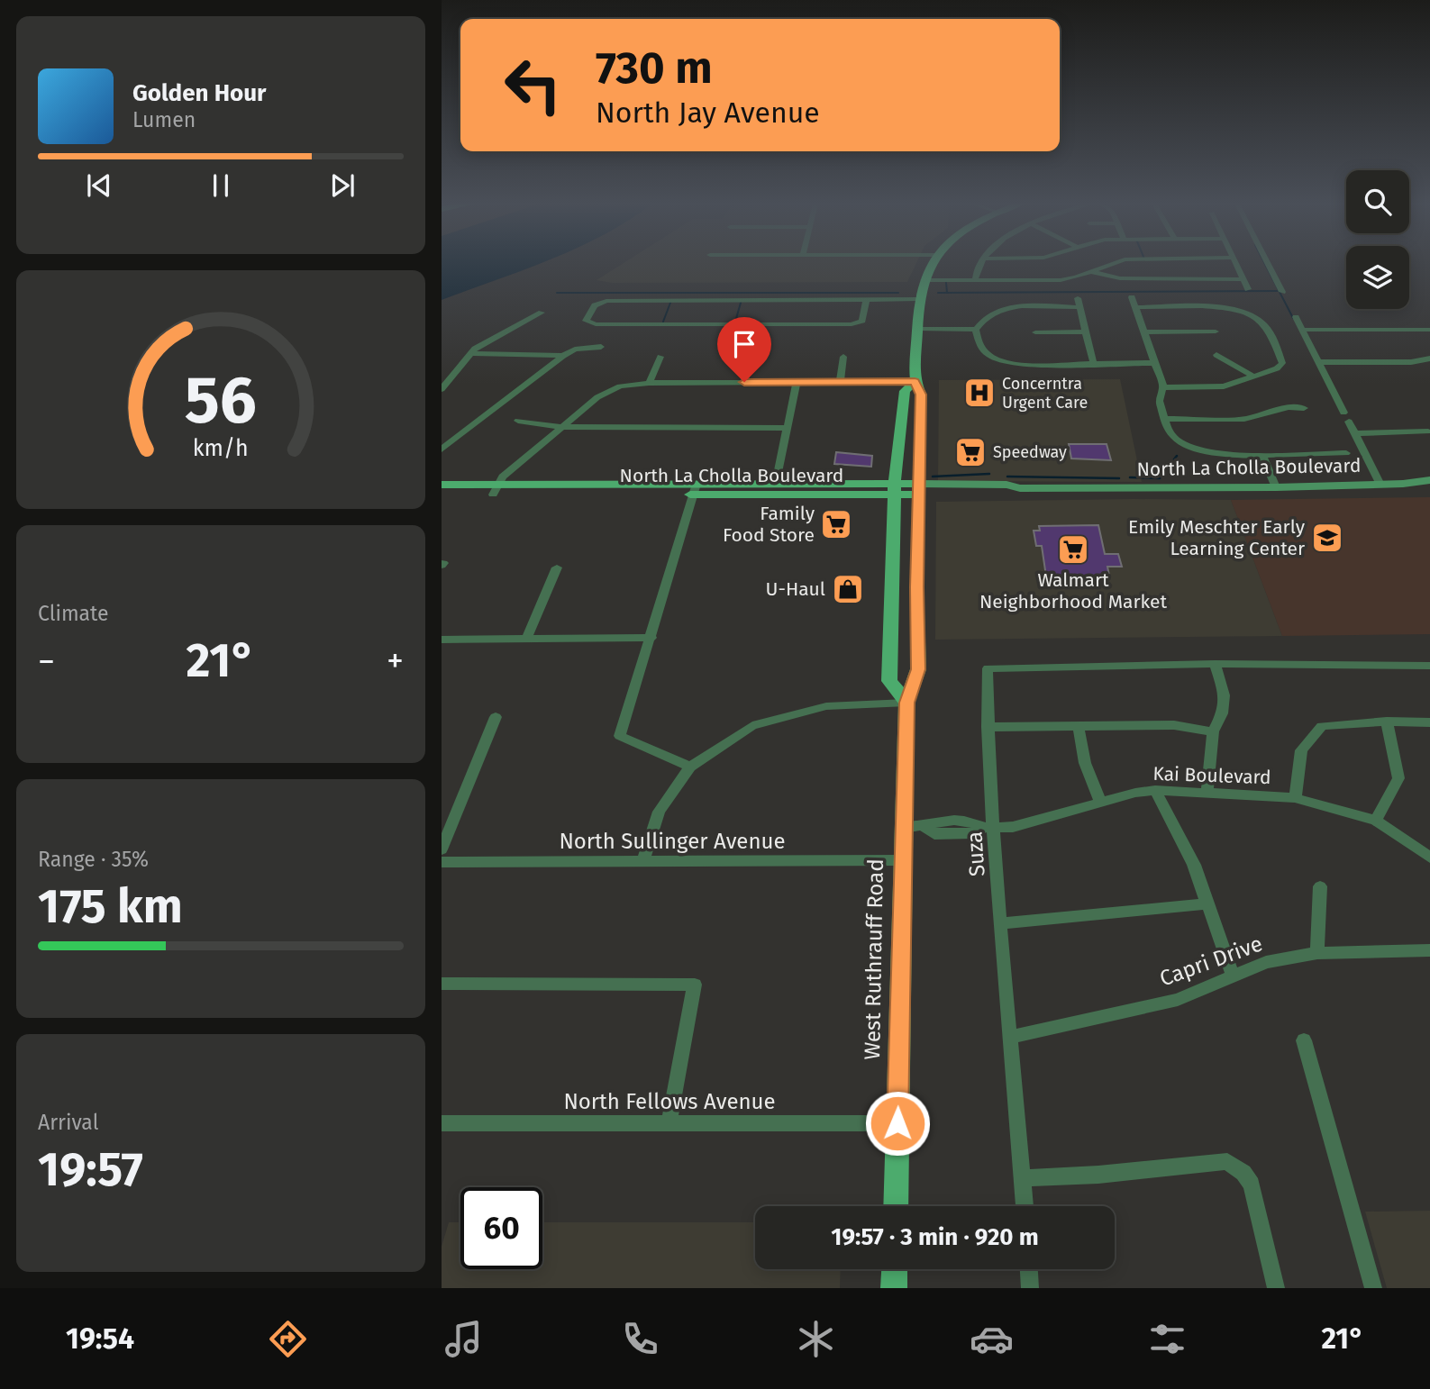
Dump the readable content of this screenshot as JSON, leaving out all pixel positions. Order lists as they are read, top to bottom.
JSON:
{
  "streets": {
    "main road": ["North La Cholla Boulevard", "West Ruthrauff Road"],
    "street": [
      "Kai Boulevard",
      "North Sullinger Avenue",
      "Suza",
      "Capri Drive",
      "North Fellows Avenue"
    ]
  },
  "crossings": [
    ["North La Cholla Boulevard", "West Ruthrauff Road"],
    ["Kai Boulevard", "Suza"],
    ["Kai Boulevard", "West Ruthrauff Road"],
    ["North Sullinger Avenue", "West Ruthrauff Road"],
    ["Suza", "Capri Drive"],
    ["West Ruthrauff Road", "North Fellows Avenue"]
  ],
  "places": {
    "hospital": ["Concerntra Urgent Care"],
    "supermarket": ["Speedway", "Family Food Store", "Walmart Neighborhood Market"],
    "school or university": ["Emily Meschter Early Learning Center"],
    "shop": ["U-Haul"]
  },
  "page": {
    "turn": ["730 m", "North Jay Avenue"],
    "song": ["Golden Hour", "Lumen"],
    "tile": [
      "Climate",
      ["Range · 35%", "175 km"],
      ["Arrival", "19:57"]
    ],
    "heat": ["−", "21°", "+"],
    "limit": "60",
    "trip": "19:57 · 3 min · 920 m",
    "tabs": ["19:54", "21°"],
    "gauge": ["56", "km/h"]
  }
}
